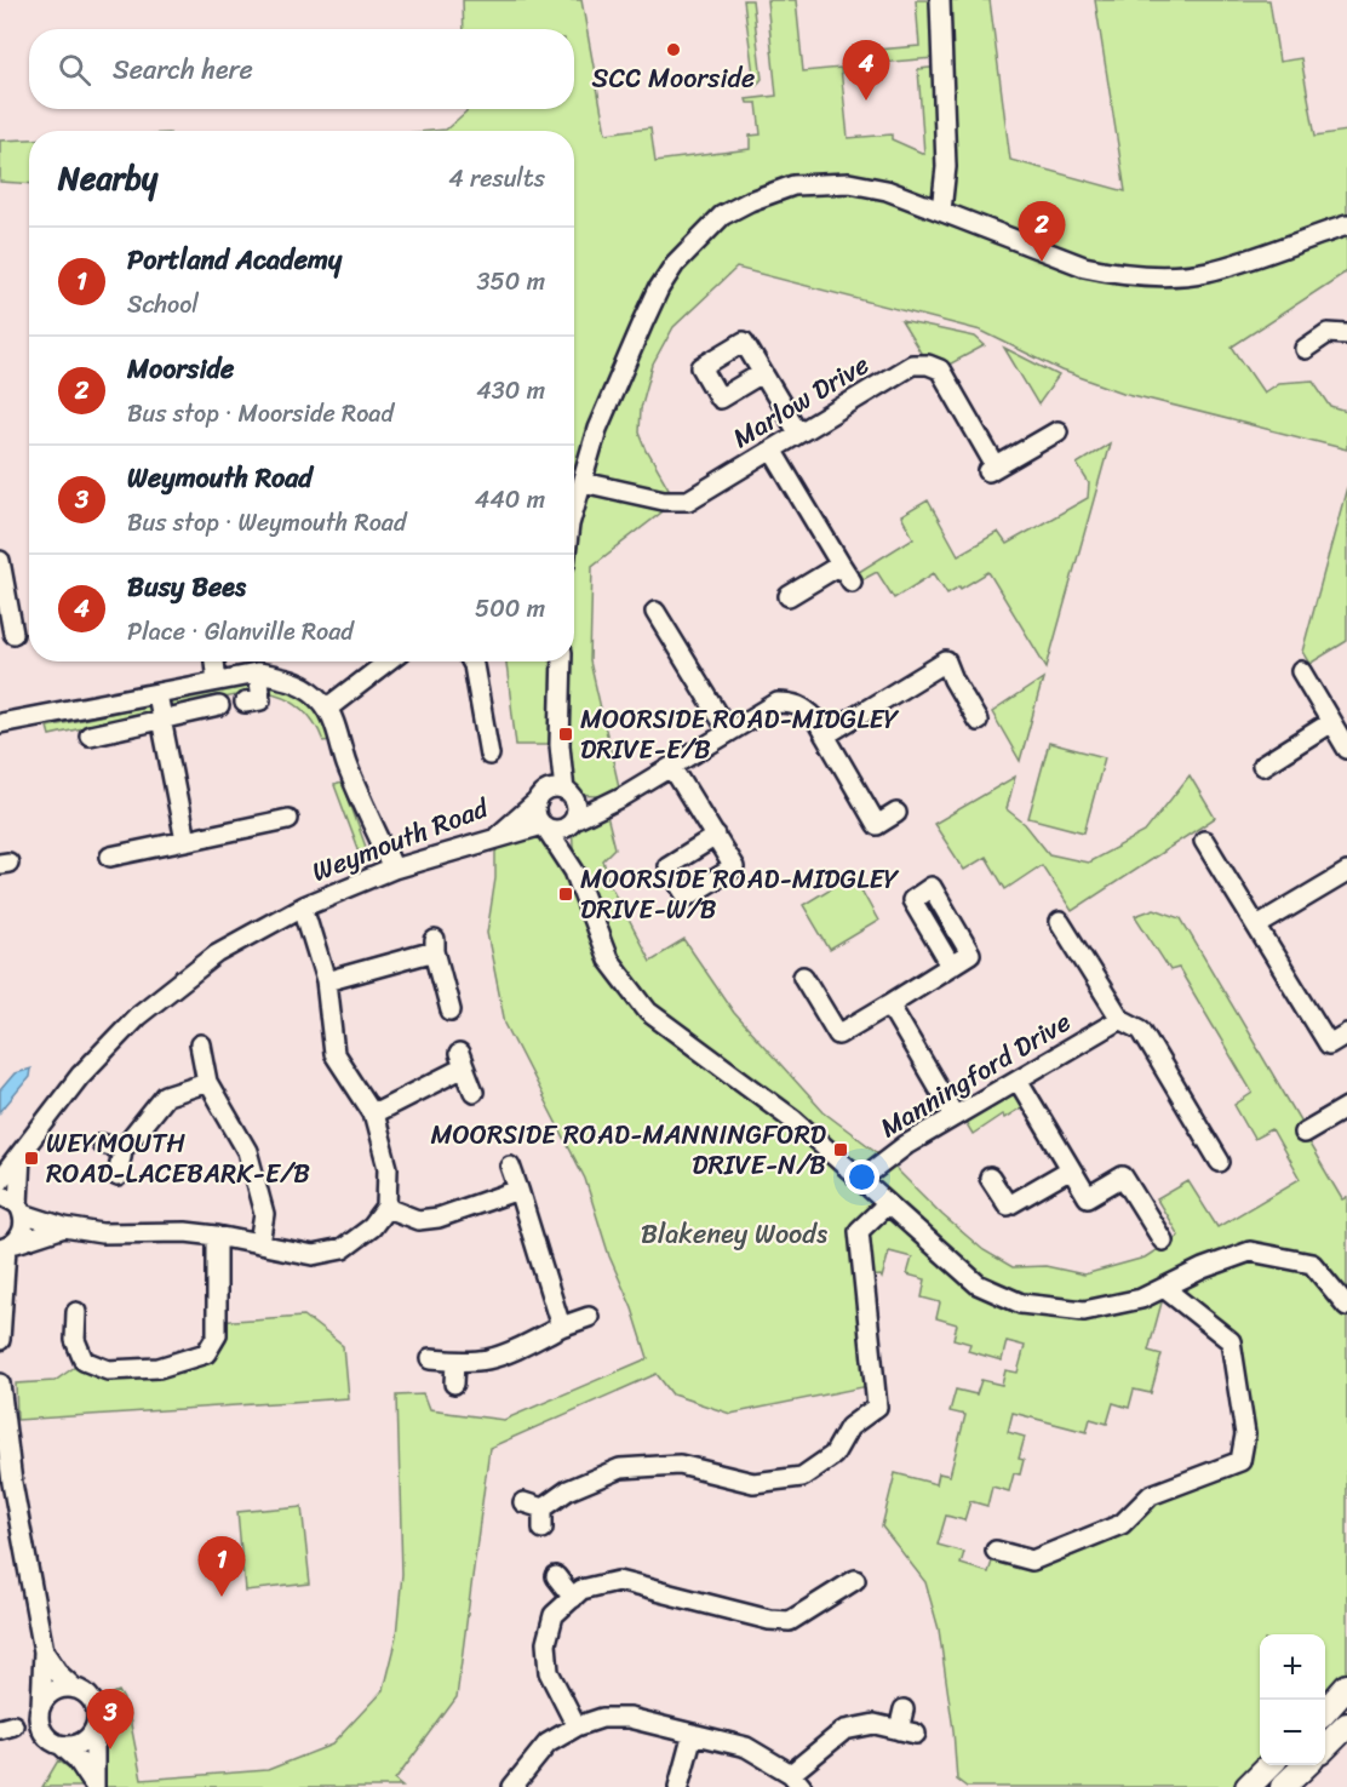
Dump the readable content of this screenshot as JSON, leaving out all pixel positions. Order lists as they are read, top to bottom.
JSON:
{
  "streets": {
    "street": ["Marlow Drive", "Weymouth Road", "Manningford Drive"]
  },
  "parks": ["Blakeney Woods"],
  "places": {
    "other": ["SCC Moorside"],
    "transit": [
      "MOORSIDE ROAD-MIDGLEY DRIVE-E/B",
      "MOORSIDE ROAD-MIDGLEY DRIVE-W/B",
      "MOORSIDE ROAD-MANNINGFORD DRIVE-N/B",
      "WEYMOUTH ROAD-LACEBARK-E/B"
    ]
  },
  "page": {
    "search": "Search here",
    "pins": [
      "4",
      "2",
      "1",
      "3"
    ],
    "heading": ["Nearby", "4 results"],
    "list": [
      {
        "mark": "1",
        "name": "Portland Academy",
        "note": "School",
        "value": "350 m"
      },
      {
        "mark": "2",
        "name": "Moorside",
        "note": "Bus stop · Moorside Road",
        "value": "430 m"
      },
      {
        "mark": "3",
        "name": "Weymouth Road",
        "note": "Bus stop · Weymouth Road",
        "value": "440 m"
      },
      {
        "mark": "4",
        "name": "Busy Bees",
        "note": "Place · Glanville Road",
        "value": "500 m"
      }
    ],
    "map_buttons": ["+", "−"]
  }
}
